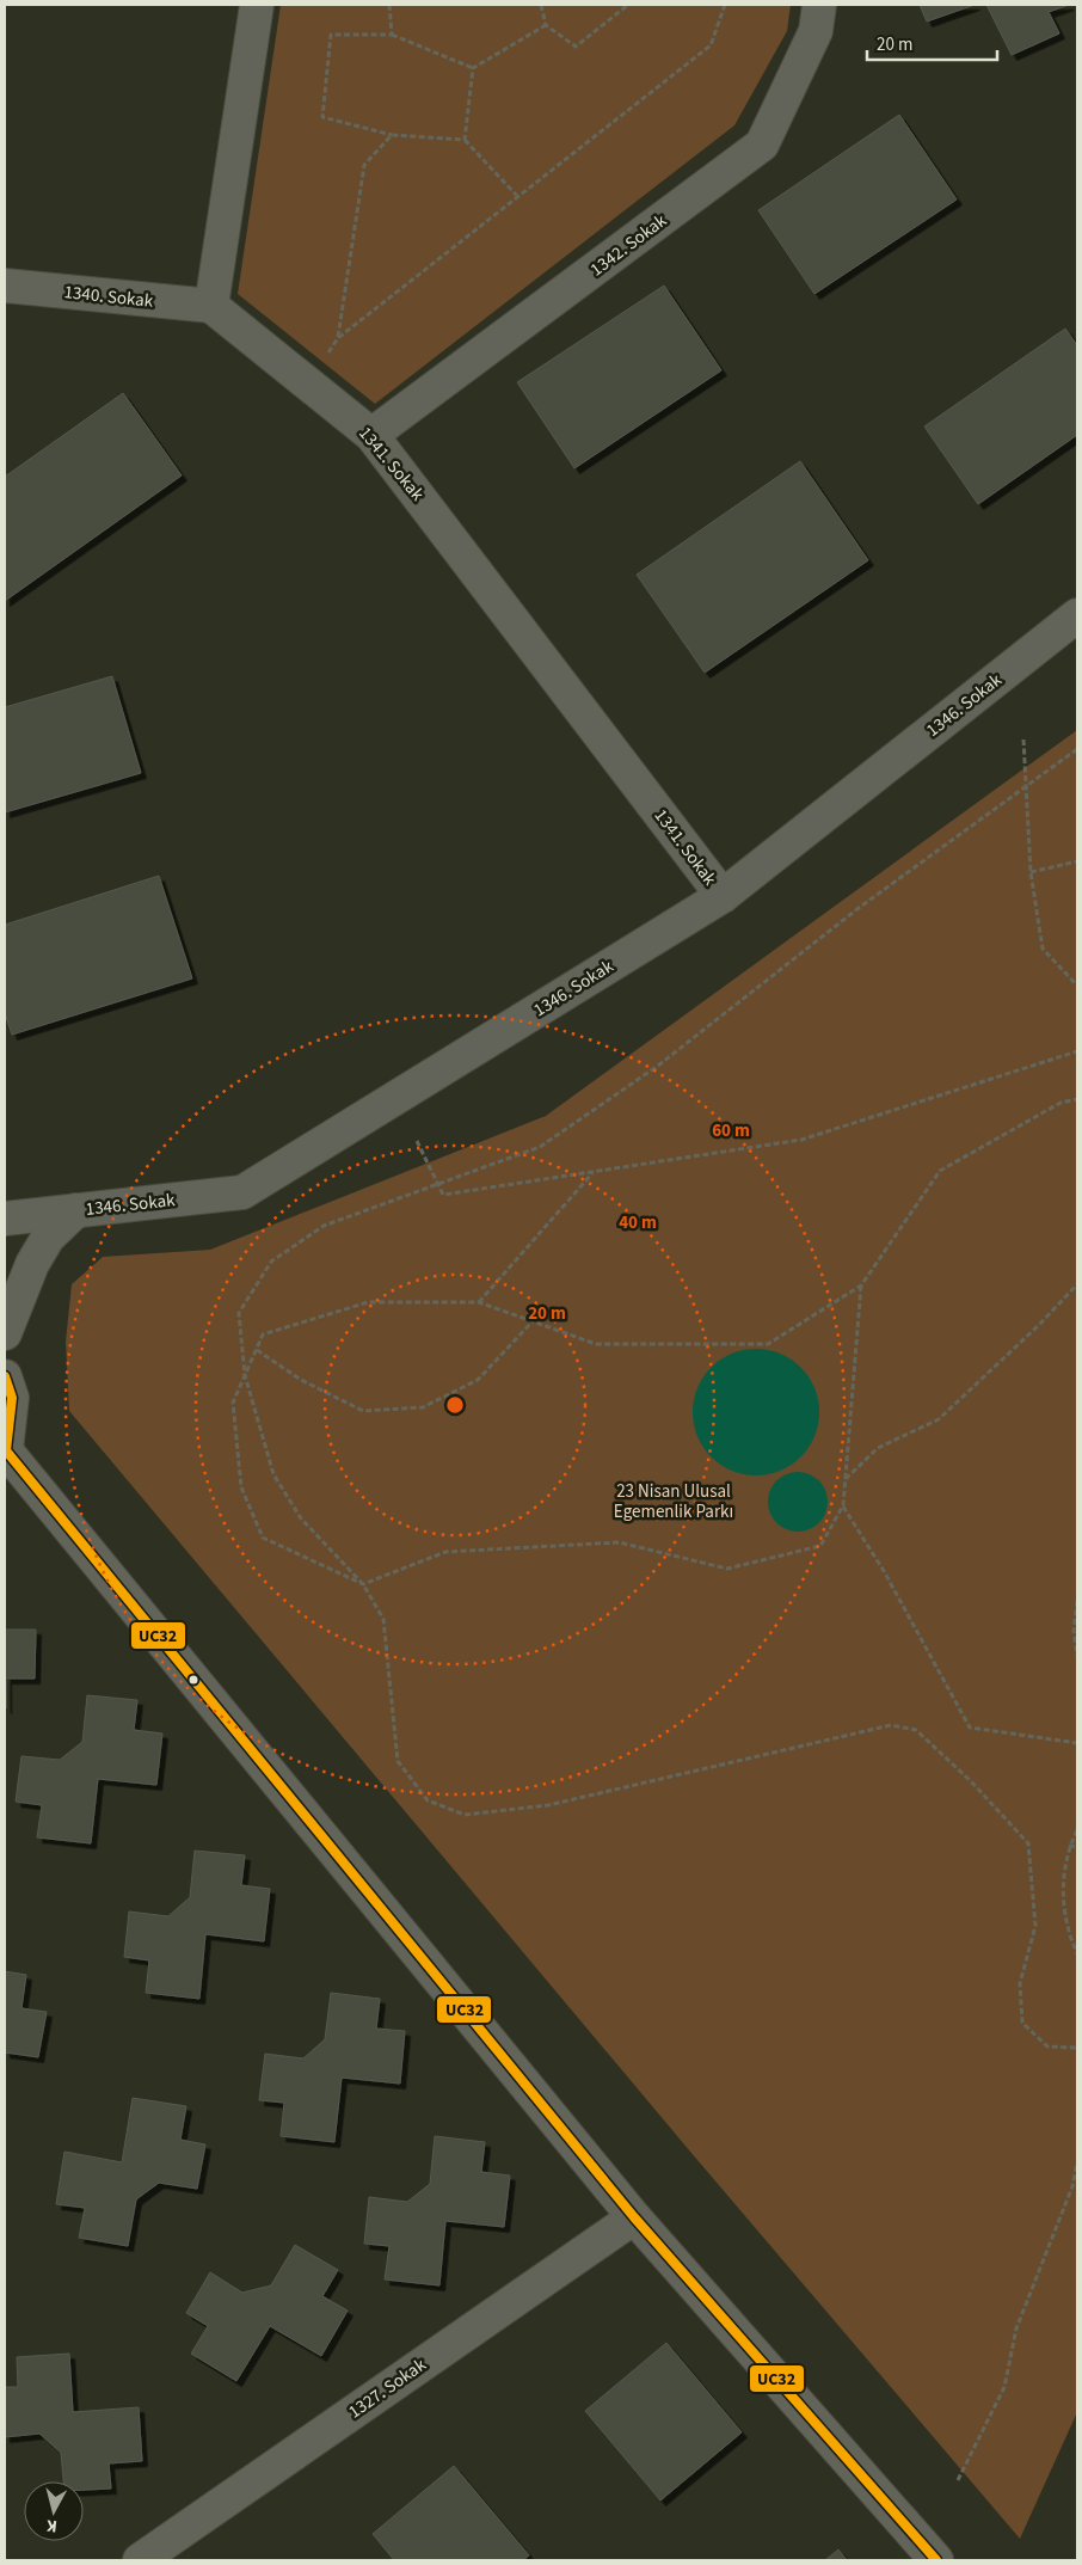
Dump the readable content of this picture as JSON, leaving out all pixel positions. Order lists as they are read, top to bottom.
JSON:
{
  "streets": {
    "street": [
      "1342. Sokak",
      "1340. Sokak",
      "1341. Sokak",
      "1346. Sokak",
      "1327. Sokak"
    ]
  },
  "crossings": [
    ["1342. Sokak", "1341. Sokak"],
    ["1340. Sokak", "1341. Sokak"],
    ["1341. Sokak", "1346. Sokak"]
  ],
  "parks": ["23 Nisan Ulusal Egemenlik Parkı"],
  "lines": ["transit line UC32"],
  "scale_bar": "20 m",
  "north": "bottom",
  "rings": ["60 m", "40 m", "20 m"]
}
